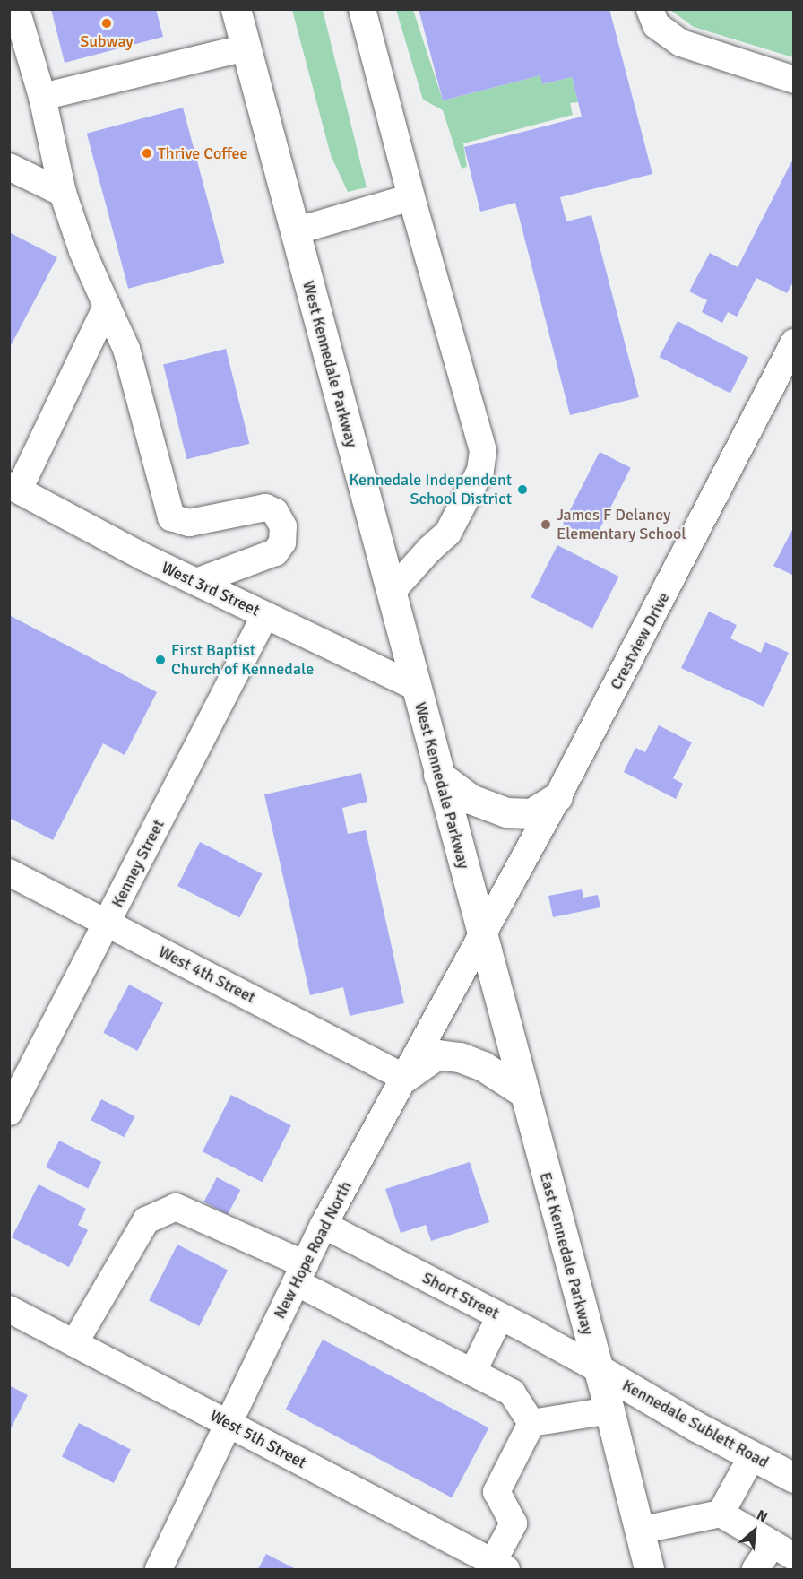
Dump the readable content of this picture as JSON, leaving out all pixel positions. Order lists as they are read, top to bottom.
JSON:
{
  "streets": {
    "main road": ["West Kennedale Parkway", "East Kennedale Parkway", "Kennedale Sublett Road"],
    "street": [
      "West 3rd Street",
      "Crestview Drive",
      "Kenney Street",
      "West 4th Street",
      "New Hope Road North",
      "Short Street",
      "West 5th Street"
    ]
  },
  "crossings": [
    ["West Kennedale Parkway", "West 3rd Street"],
    ["West Kennedale Parkway", "Crestview Drive"],
    ["West Kennedale Parkway", "New Hope Road North"],
    ["West Kennedale Parkway", "East Kennedale Parkway"],
    ["West 3rd Street", "Kenney Street"],
    ["Crestview Drive", "New Hope Road North"],
    ["Crestview Drive", "East Kennedale Parkway"],
    ["Kenney Street", "West 4th Street"],
    ["West 4th Street", "New Hope Road North"],
    ["New Hope Road North", "East Kennedale Parkway"],
    ["New Hope Road North", "Short Street"],
    ["New Hope Road North", "West 5th Street"],
    ["East Kennedale Parkway", "Short Street"],
    ["East Kennedale Parkway", "Kennedale Sublett Road"],
    ["Short Street", "Kennedale Sublett Road"]
  ],
  "places": [
    "Subway",
    "Thrive Coffee",
    "Kennedale Independent School District",
    "James F Delaney Elementary School",
    "First Baptist Church of Kennedale"
  ],
  "north": "top right"
}
